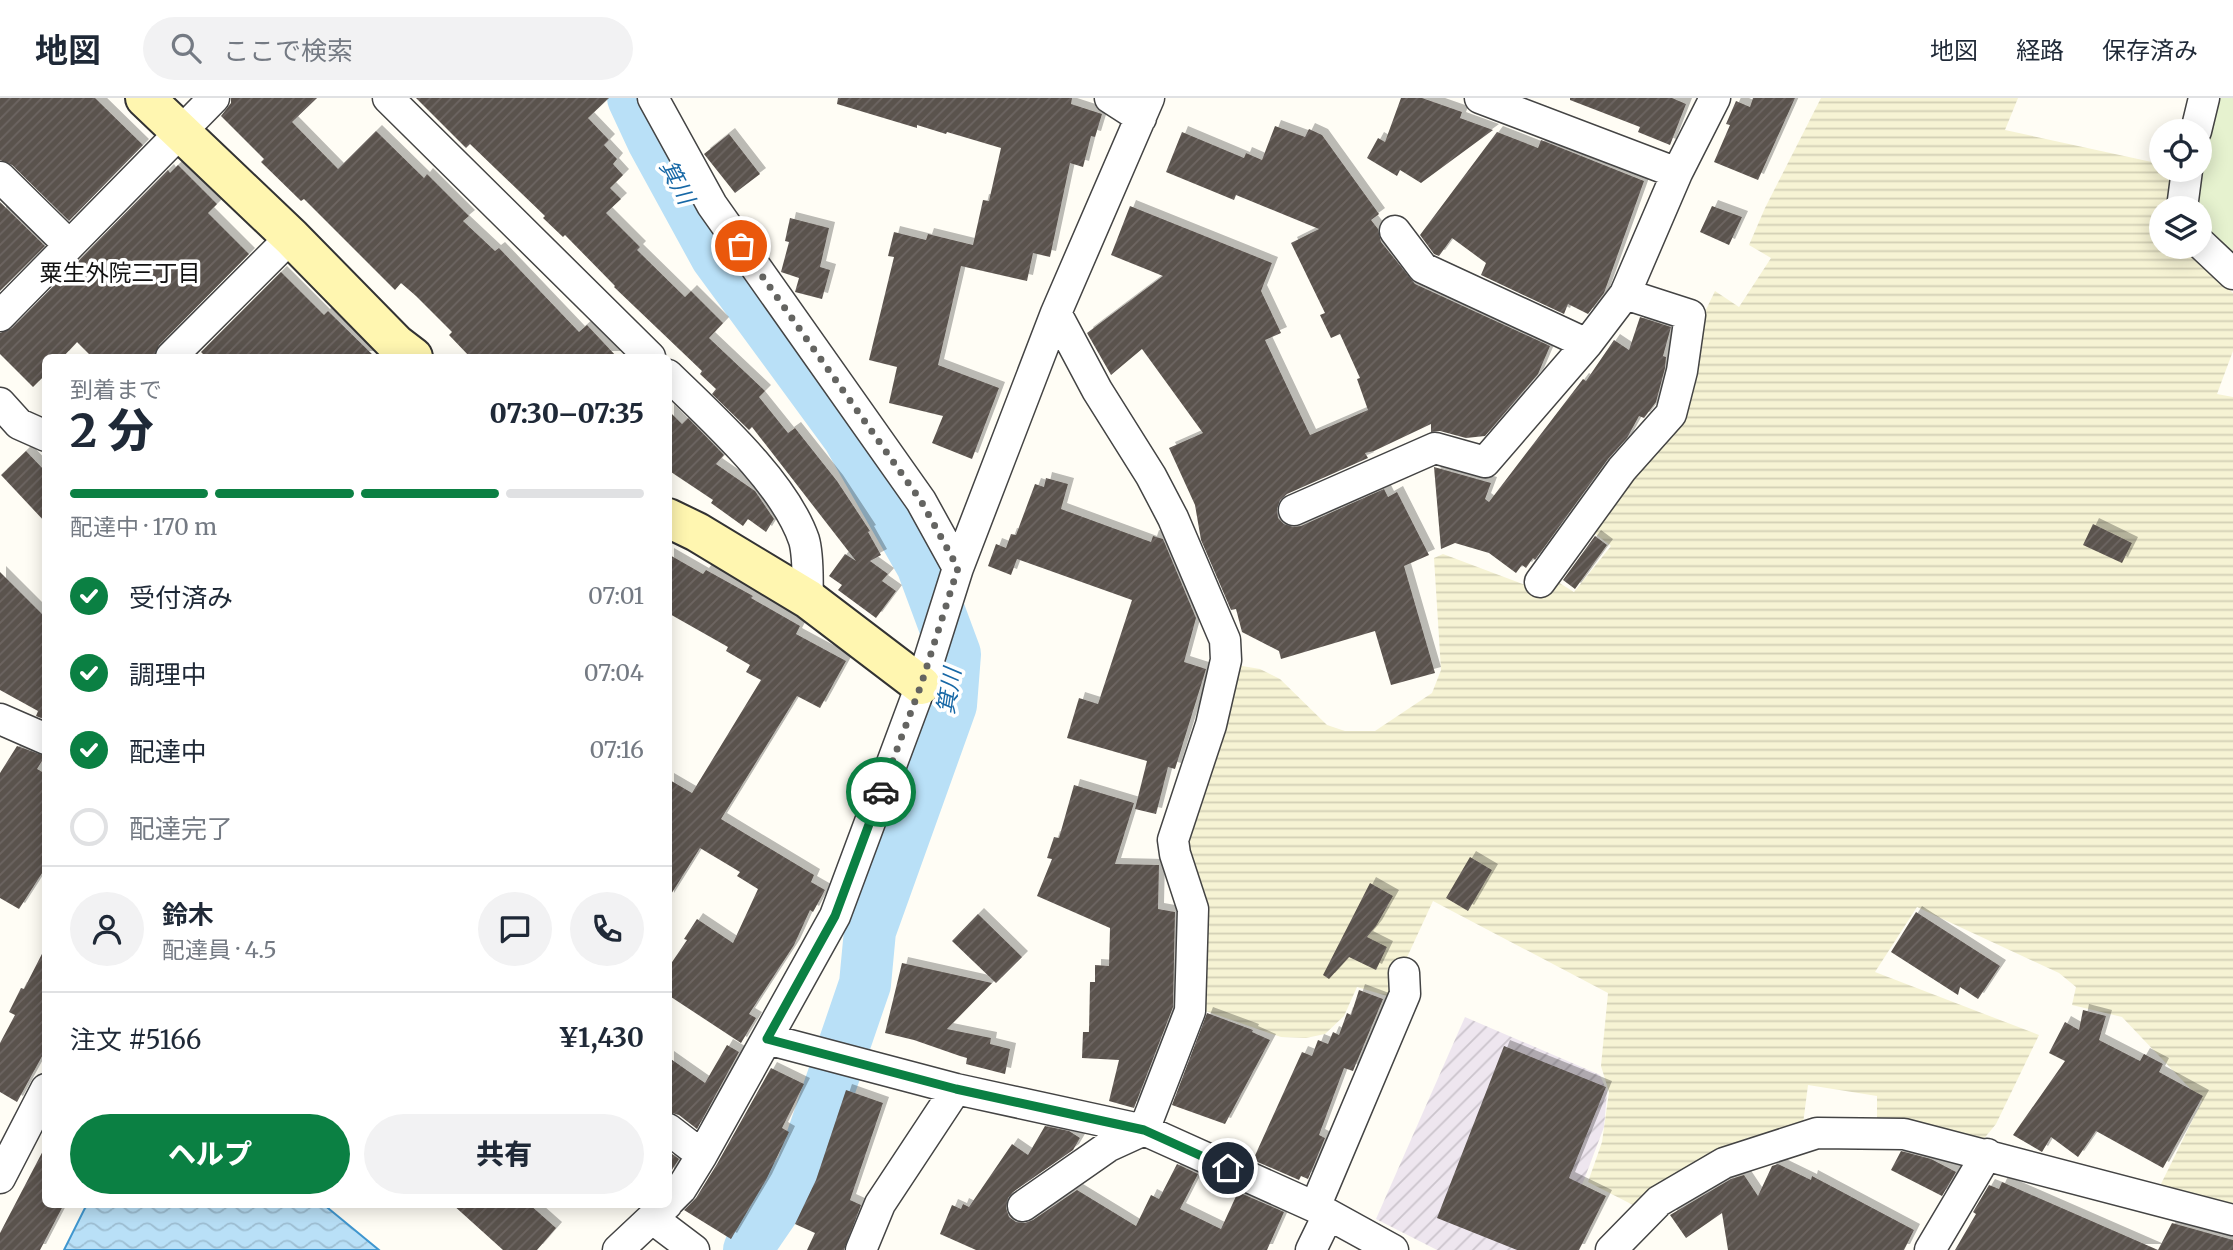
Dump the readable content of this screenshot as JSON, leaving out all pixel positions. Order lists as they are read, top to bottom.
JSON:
{
  "districts": ["粟生外院三丁目"],
  "water": ["箕川"],
  "page": {
    "header": "地図",
    "search": "ここで検索",
    "nav": ["地図", "経路", "保存済み"],
    "heading": ["2 分", "到着まで", "07:30–07:35"],
    "panel": [
      "鈴木",
      "配達員 · 4.5",
      "注文 #5166",
      "¥1,430"
    ],
    "bar": "配達中 · 170 m",
    "list": [
      ["受付済み", "07:01"],
      ["調理中", "07:04"],
      ["配達中", "07:16"],
      "配達完了"
    ],
    "buttons": ["ヘルプ", "共有"]
  }
}
